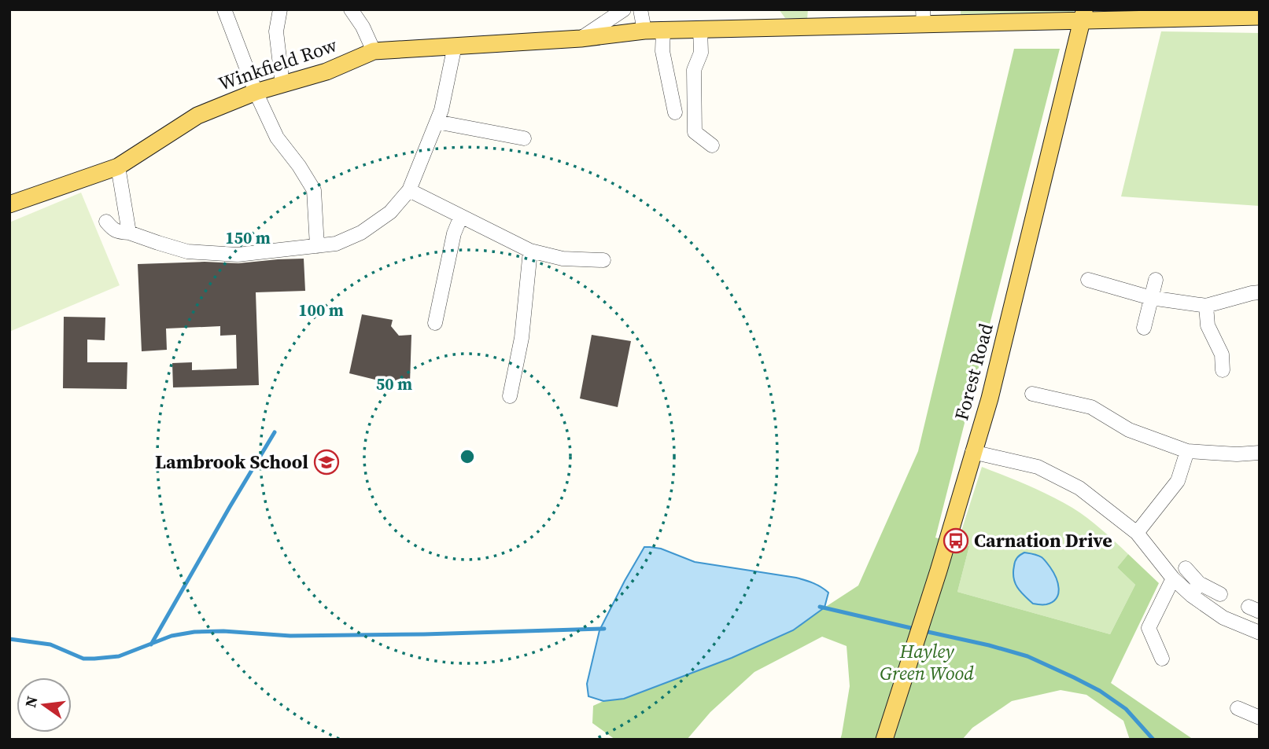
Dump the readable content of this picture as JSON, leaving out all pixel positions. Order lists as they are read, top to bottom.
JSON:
{
  "streets": {
    "main road": ["Winkfield Row", "Forest Road"]
  },
  "crossings": [
    ["Winkfield Row", "Forest Road"]
  ],
  "parks": ["Hayley Green Wood"],
  "places": {
    "school or university": ["Lambrook School"],
    "bus stop": ["Carnation Drive"]
  },
  "north": "left",
  "rings": ["150 m", "100 m", "50 m"]
}
